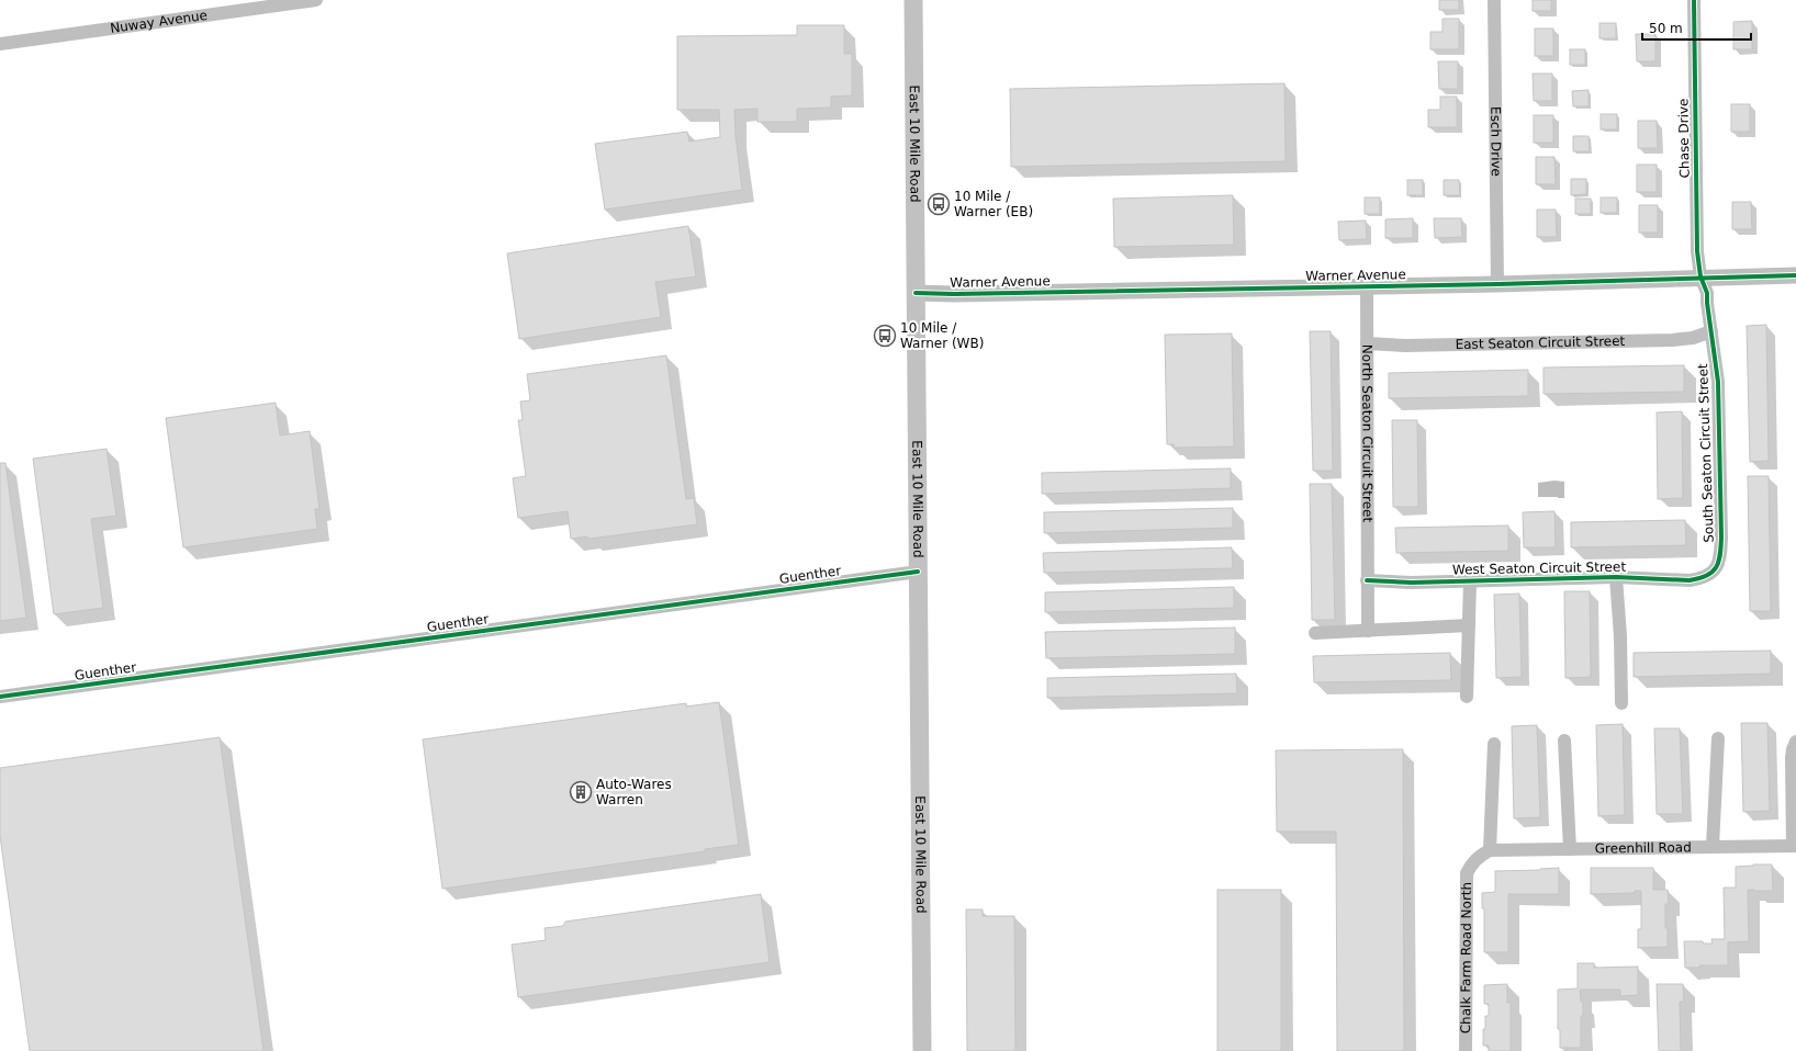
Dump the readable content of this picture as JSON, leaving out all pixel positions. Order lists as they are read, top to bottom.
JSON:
{
  "streets": {
    "main road": ["East 10 Mile Road"],
    "street": [
      "Nuway Avenue",
      "Chase Drive",
      "Esch Drive",
      "Warner Avenue",
      "East Seaton Circuit Street",
      "North Seaton Circuit Street",
      "South Seaton Circuit Street",
      "West Seaton Circuit Street",
      "Guenther",
      "Greenhill Road",
      "Chalk Farm Road North"
    ]
  },
  "crossings": [
    ["Chase Drive", "Warner Avenue"],
    ["Chase Drive", "South Seaton Circuit Street"],
    ["Esch Drive", "Warner Avenue"],
    ["East 10 Mile Road", "Warner Avenue"],
    ["East 10 Mile Road", "Guenther"],
    ["Warner Avenue", "North Seaton Circuit Street"],
    ["Warner Avenue", "South Seaton Circuit Street"],
    ["East Seaton Circuit Street", "North Seaton Circuit Street"],
    ["East Seaton Circuit Street", "South Seaton Circuit Street"],
    ["North Seaton Circuit Street", "West Seaton Circuit Street"],
    ["South Seaton Circuit Street", "West Seaton Circuit Street"],
    ["Greenhill Road", "Chalk Farm Road North"]
  ],
  "places": {
    "bus stop": ["10 Mile / Warner (EB)", "10 Mile / Warner (WB)"],
    "building": ["Auto-Wares Warren"]
  },
  "scale_bar": "50 m"
}
